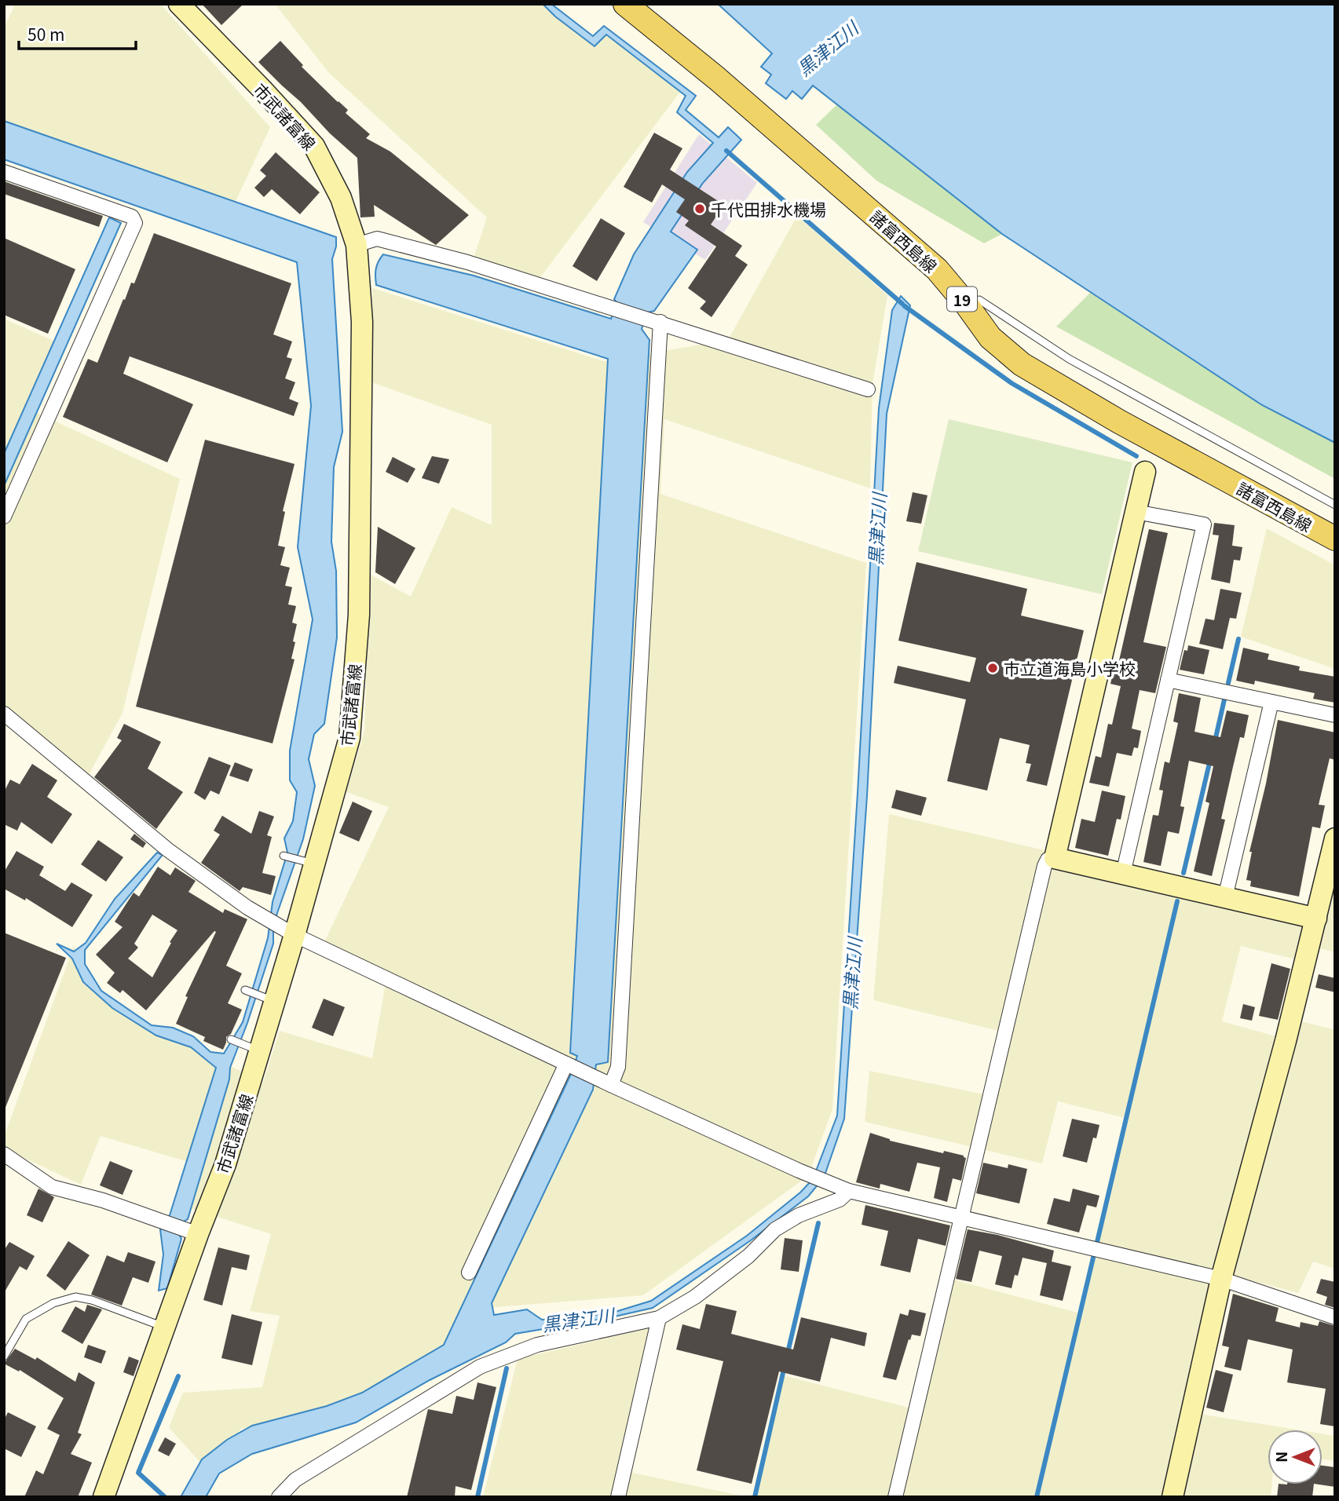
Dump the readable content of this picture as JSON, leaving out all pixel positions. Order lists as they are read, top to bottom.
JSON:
{
  "streets": {
    "main road": ["市武諸富線", "諸富西島線", "19"]
  },
  "water": ["黒津江川"],
  "places": ["千代田排水機場", "市立道海島小学校"],
  "scale_bar": "50 m",
  "north": "left"
}
